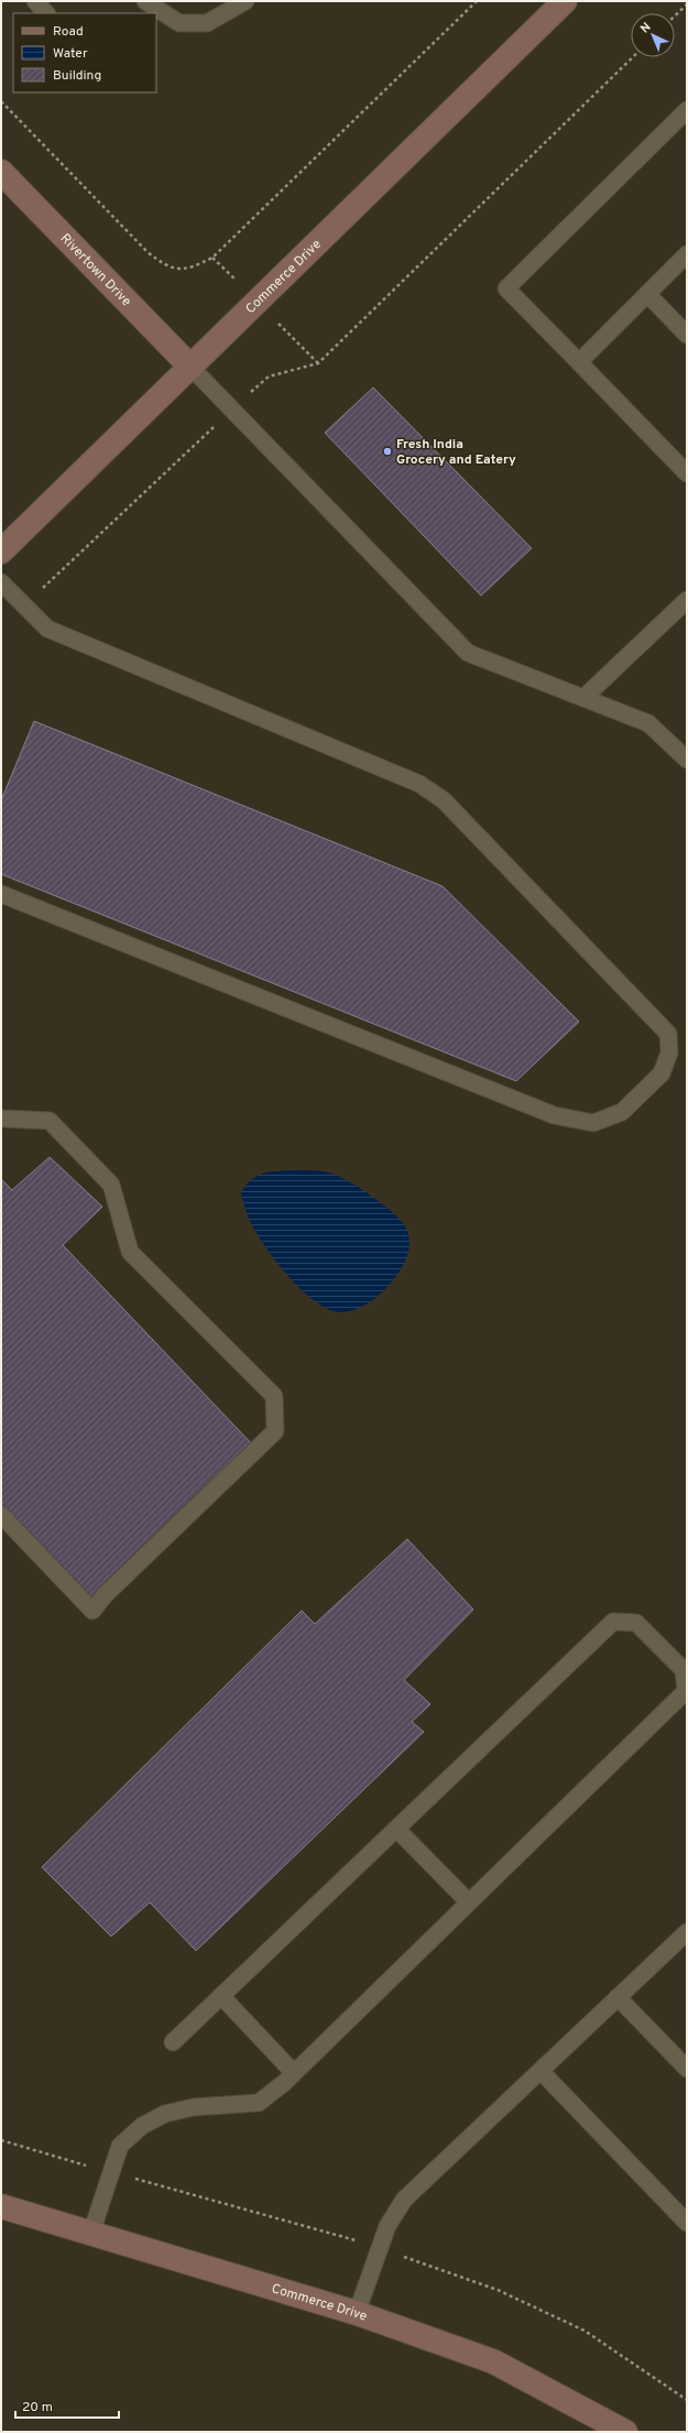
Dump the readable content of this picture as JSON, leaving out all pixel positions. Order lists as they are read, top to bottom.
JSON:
{
  "streets": {
    "street": ["Rivertown Drive", "Commerce Drive"]
  },
  "crossings": [
    ["Rivertown Drive", "Commerce Drive"]
  ],
  "places": ["Fresh India Grocery and Eatery"],
  "legend": ["Road", "Water", "Building"],
  "scale_bar": "20 m",
  "north": "top left"
}
